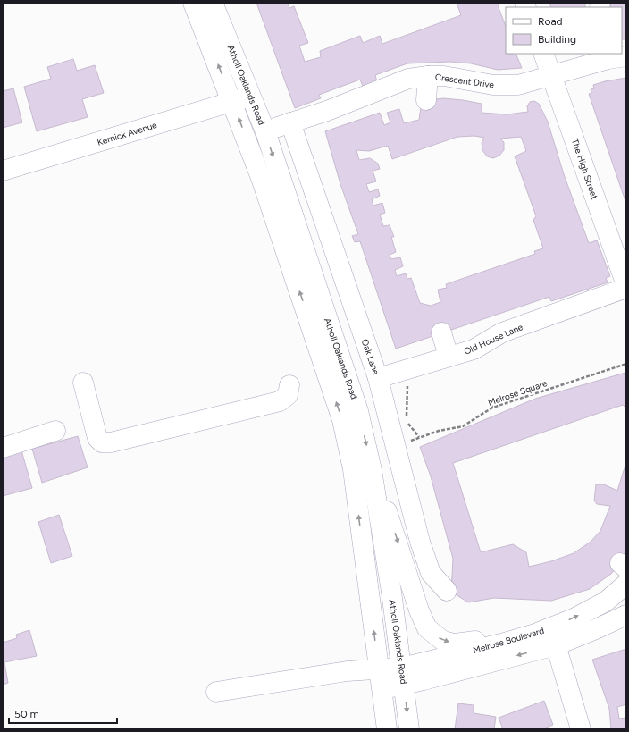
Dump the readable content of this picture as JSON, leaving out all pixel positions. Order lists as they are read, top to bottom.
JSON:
{
  "streets": {
    "street": [
      "Crescent Drive",
      "Atholl Oaklands Road",
      "Kernick Avenue",
      "The High Street",
      "Old House Lane",
      "Oak Lane",
      "Melrose Boulevard"
    ],
    "path": ["Melrose Square"]
  },
  "crossings": [
    ["Crescent Drive", "Atholl Oaklands Road"],
    ["Crescent Drive", "The High Street"],
    ["Crescent Drive", "Oak Lane"],
    ["Atholl Oaklands Road", "Kernick Avenue"],
    ["Atholl Oaklands Road", "Melrose Boulevard"],
    ["Old House Lane", "Oak Lane"],
    ["Oak Lane", "Melrose Square"]
  ],
  "legend": ["Road", "Building"],
  "scale_bar": "50 m"
}
